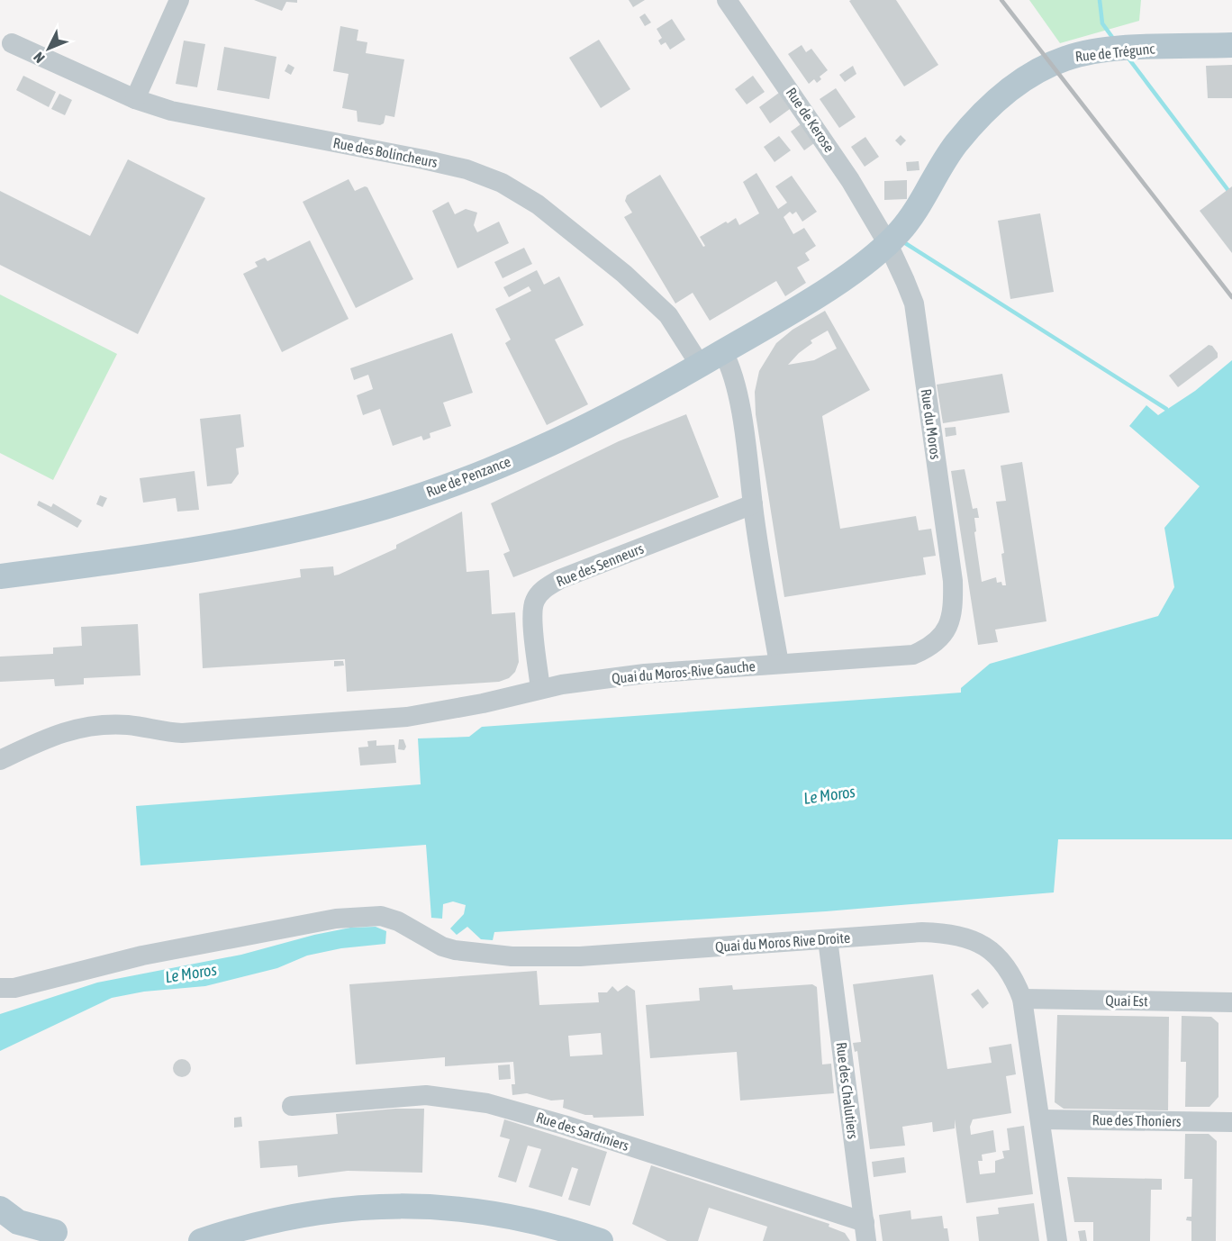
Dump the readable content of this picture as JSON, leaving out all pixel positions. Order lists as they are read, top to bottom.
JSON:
{
  "streets": {
    "main road": ["Rue de Trégunc", "Rue de Penzance"],
    "street": [
      "Rue de Kerose",
      "Rue des Bolincheurs",
      "Rue du Moros",
      "Rue des Senneurs",
      "Quai du Moros-Rive Gauche",
      "Quai du Moros Rive Droite",
      "Quai Est",
      "Rue des Chalutiers",
      "Rue des Thoniers",
      "Rue des Sardiniers"
    ]
  },
  "crossings": [
    ["Rue de Trégunc", "Rue de Kerose"],
    ["Rue de Trégunc", "Rue du Moros"],
    ["Rue de Trégunc", "Rue de Penzance"],
    ["Rue de Kerose", "Rue du Moros"],
    ["Rue de Kerose", "Rue de Penzance"],
    ["Rue des Bolincheurs", "Rue de Penzance"],
    ["Rue du Moros", "Rue de Penzance"],
    ["Rue du Moros", "Quai du Moros-Rive Gauche"],
    ["Rue des Senneurs", "Quai du Moros-Rive Gauche"],
    ["Quai du Moros Rive Droite", "Quai Est"],
    ["Quai du Moros Rive Droite", "Rue des Chalutiers"],
    ["Quai du Moros Rive Droite", "Rue des Thoniers"],
    ["Rue des Chalutiers", "Rue des Sardiniers"]
  ],
  "water": ["Le Moros"],
  "north": "bottom left"
}
